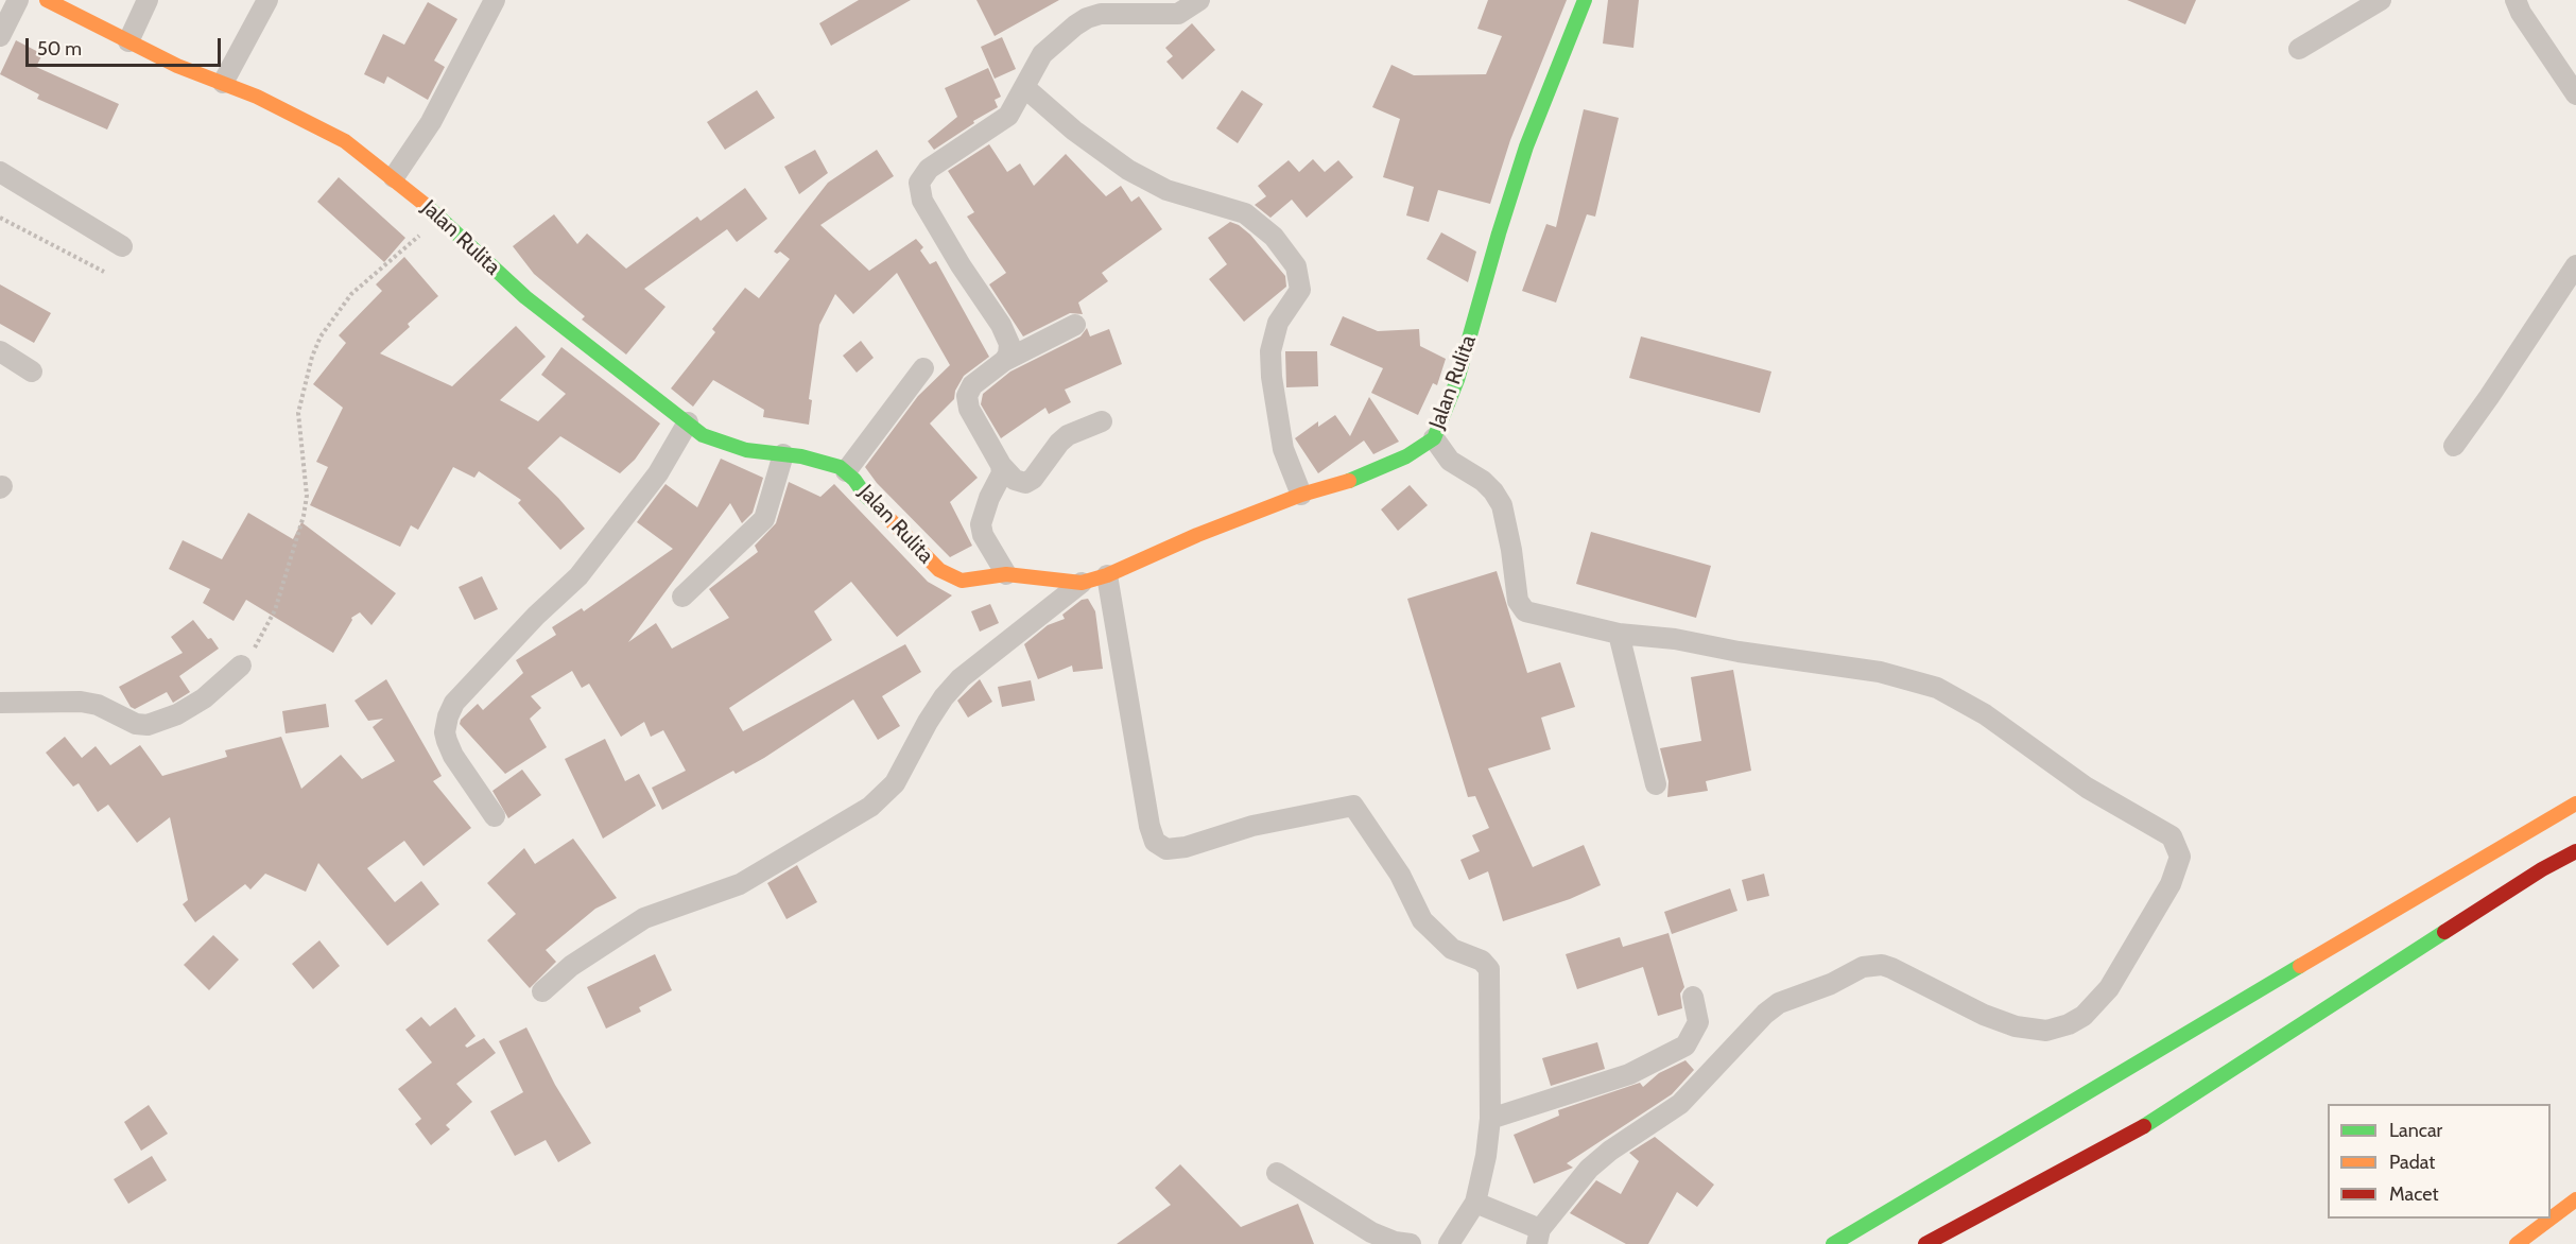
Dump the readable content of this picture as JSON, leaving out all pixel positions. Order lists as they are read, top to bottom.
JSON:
{
  "streets": {
    "main road": ["Jalan Rulita"]
  },
  "legend": ["Lancar", "Padat", "Macet"],
  "scale_bar": "50 m"
}
